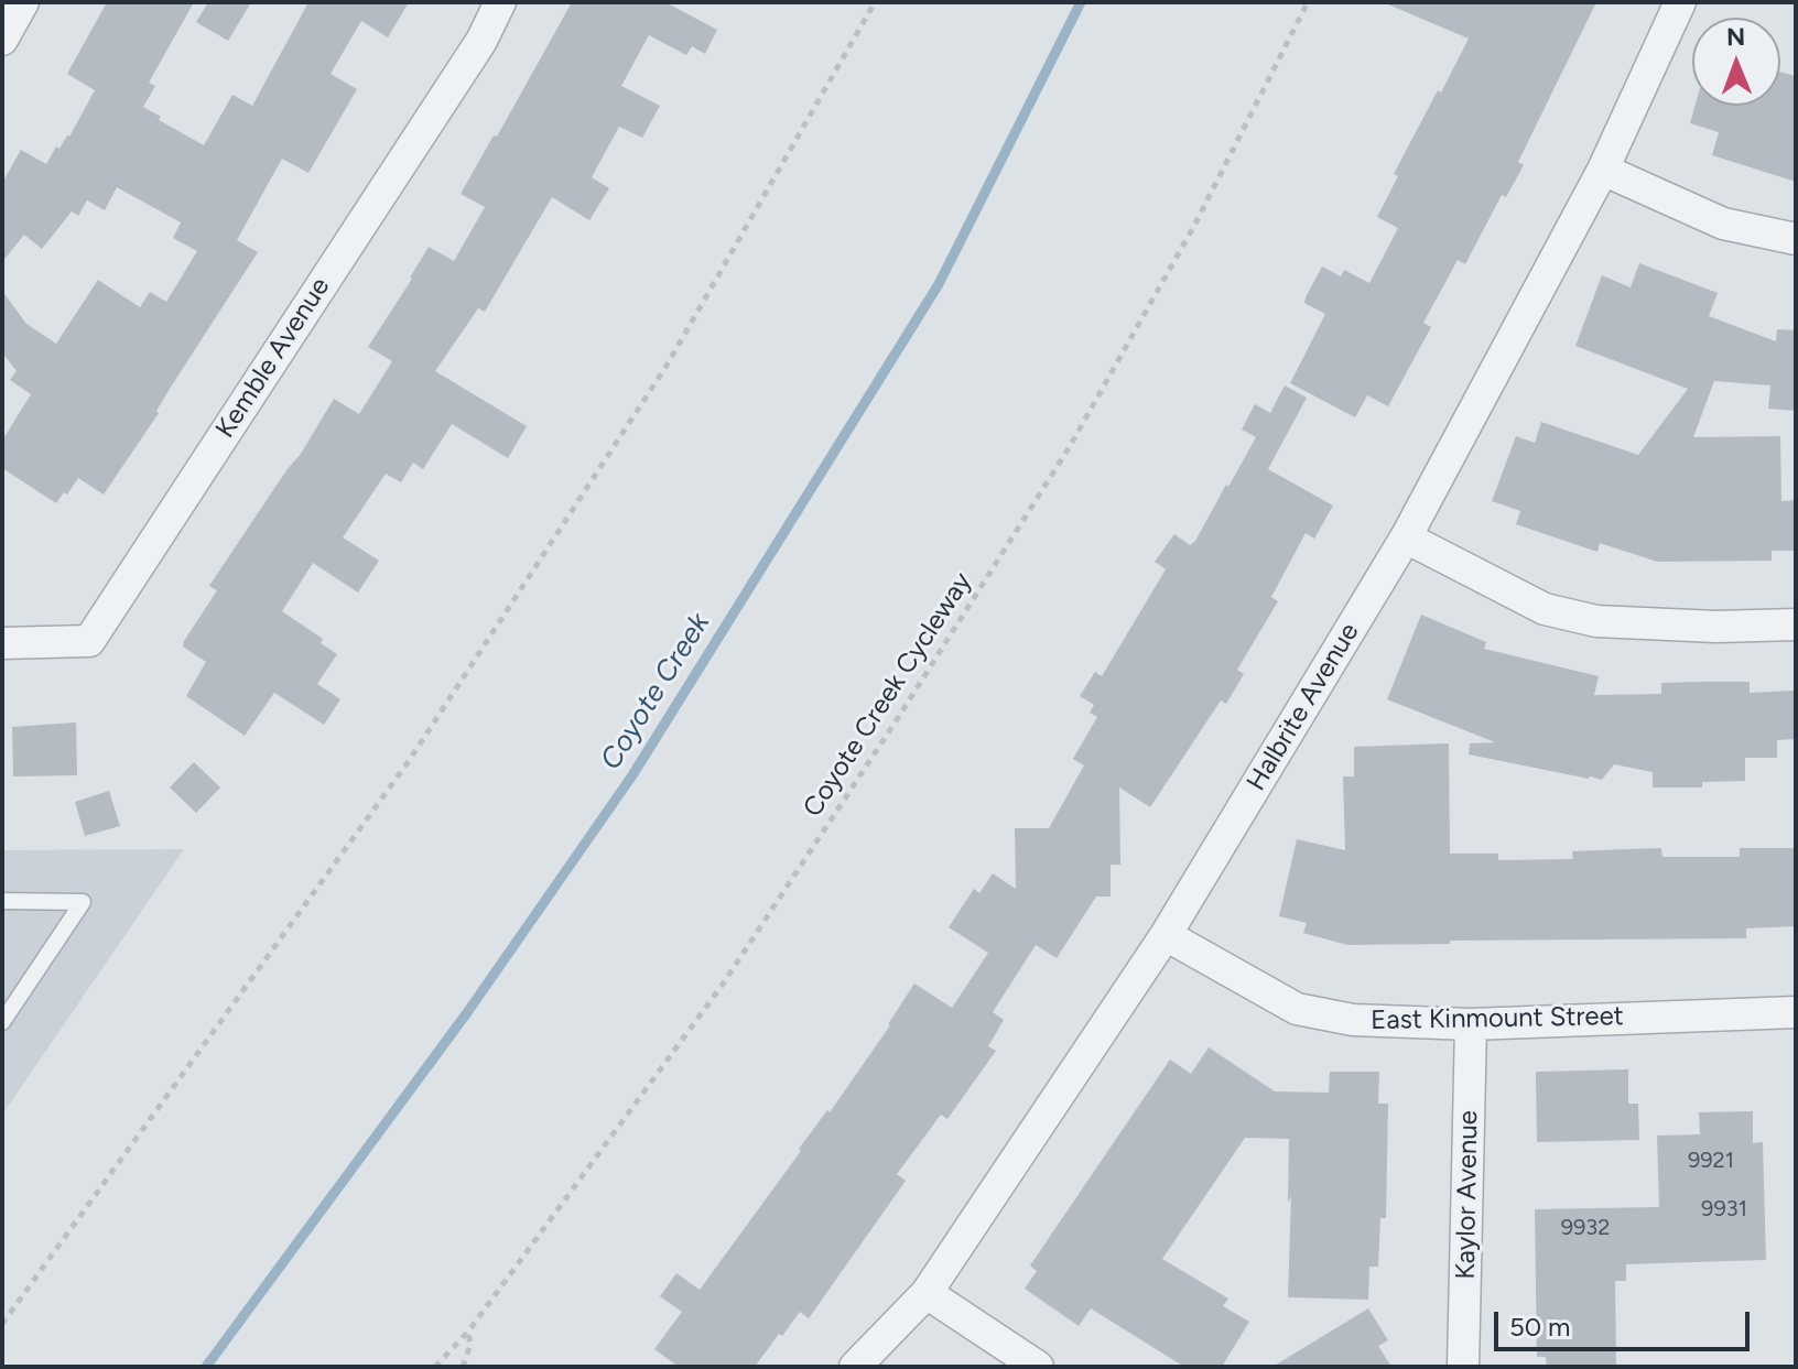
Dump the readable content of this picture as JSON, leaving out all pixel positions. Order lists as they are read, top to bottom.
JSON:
{
  "streets": {
    "street": [
      "Kemble Avenue",
      "Halbrite Avenue",
      "East Kinmount Street",
      "Kaylor Avenue"
    ],
    "path": ["Coyote Creek Cycleway"]
  },
  "crossings": [
    ["Halbrite Avenue", "East Kinmount Street"],
    ["East Kinmount Street", "Kaylor Avenue"]
  ],
  "water": ["Coyote Creek"],
  "house_numbers": ["9921", "9931", "9932"],
  "scale_bar": "50 m",
  "north": "top"
}
